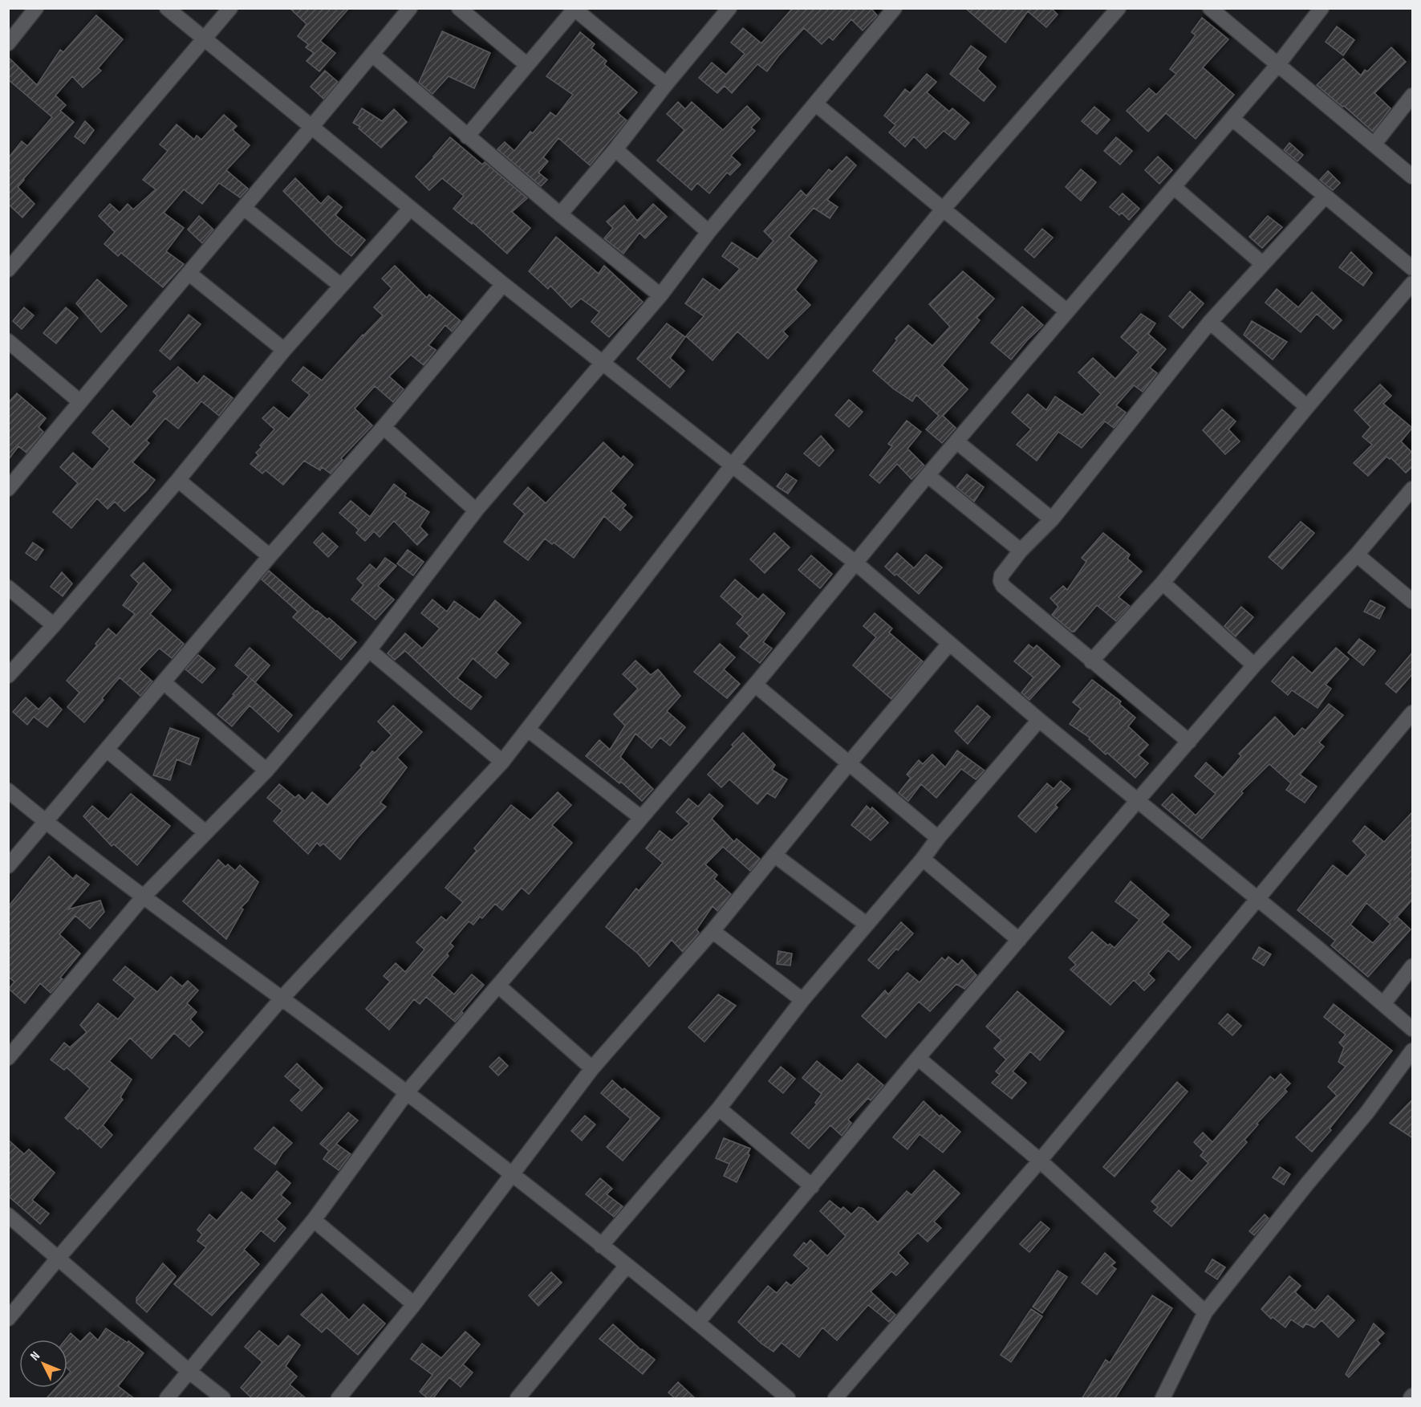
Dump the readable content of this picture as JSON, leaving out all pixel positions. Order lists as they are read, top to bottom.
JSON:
{
  "north": "top left"
}
